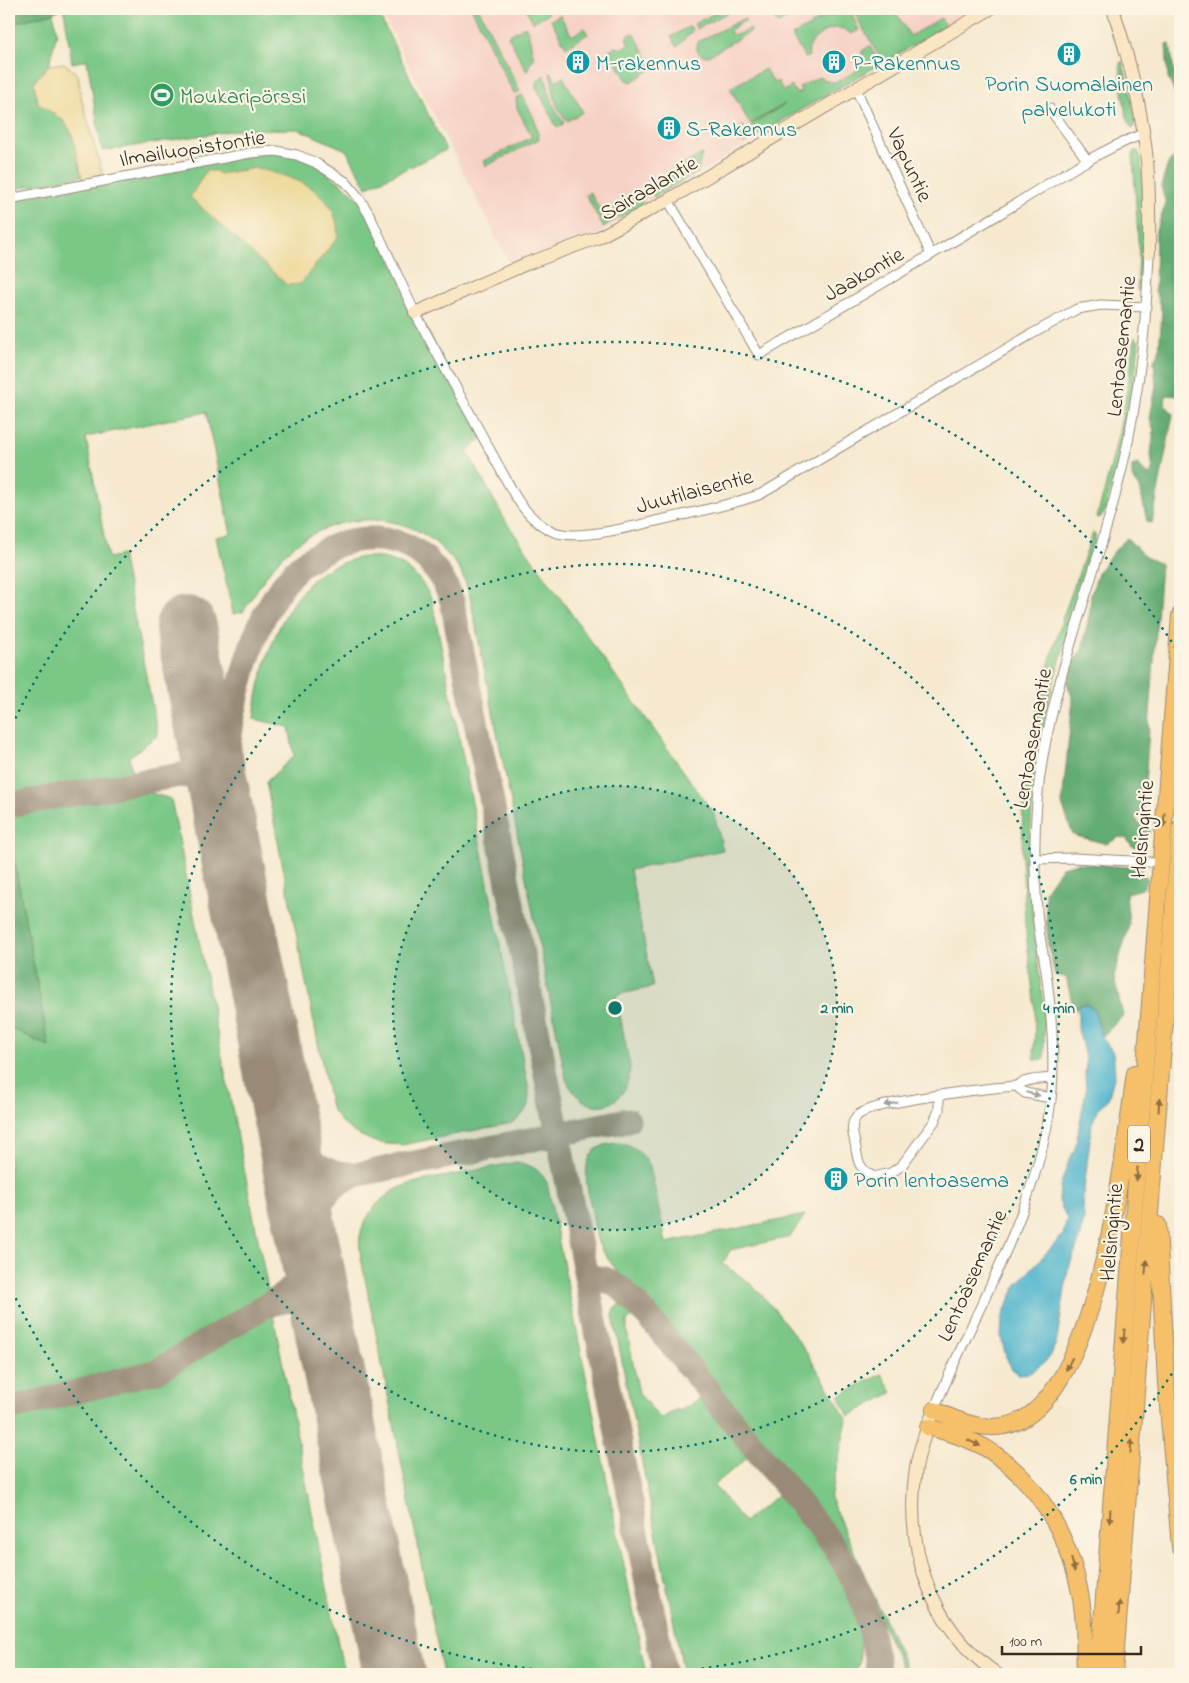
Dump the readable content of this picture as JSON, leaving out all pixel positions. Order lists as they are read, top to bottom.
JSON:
{
  "streets": {
    "highway": ["Helsingintie", "2"],
    "street": [
      "Ilmailuopistontie",
      "Vapuntie",
      "Sairaalantie",
      "Jaakontie",
      "Lentoasemantie",
      "Juutilaisentie"
    ]
  },
  "crossings": [
    ["Ilmailuopistontie", "Sairaalantie"],
    ["Ilmailuopistontie", "Juutilaisentie"],
    ["Vapuntie", "Sairaalantie"],
    ["Vapuntie", "Jaakontie"],
    ["Sairaalantie", "Jaakontie"],
    ["Sairaalantie", "Juutilaisentie"],
    ["Jaakontie", "Lentoasemantie"],
    ["Lentoasemantie", "Juutilaisentie"]
  ],
  "places": {
    "building": [
      "Porin Suomalainen palvelukoti",
      "M-rakennus",
      "P-Rakennus",
      "S-Rakennus",
      "Porin lentoasema"
    ],
    "sports": ["Moukaripörssi"]
  },
  "scale_bar": "100 m",
  "rings": ["2 min", "4 min", "6 min"]
}
